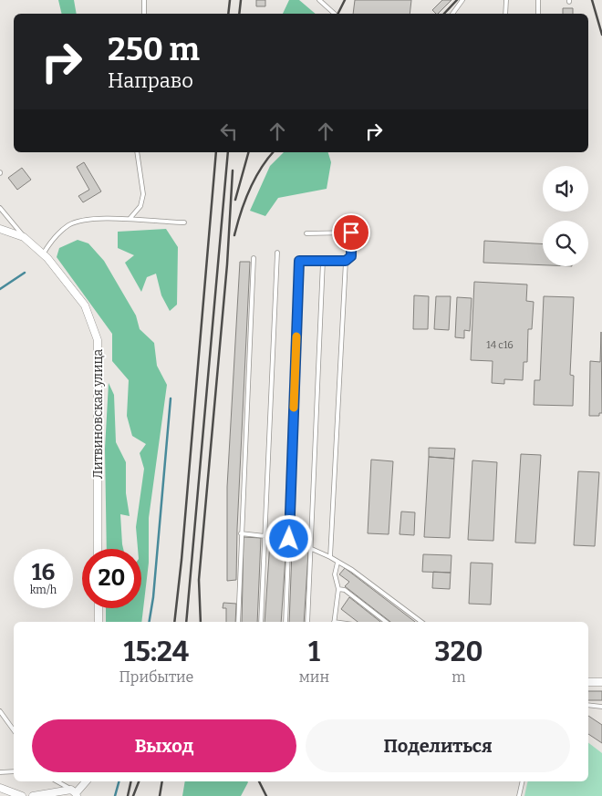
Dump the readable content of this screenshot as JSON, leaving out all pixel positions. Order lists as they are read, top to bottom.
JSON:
{
  "streets": {
    "street": ["Литвиновская улица"]
  },
  "house_numbers": ["14 с16"],
  "page": {
    "turn": ["250 m", "Направо"],
    "speed": "16 km/h",
    "limit": "20",
    "eta": [
      "15:24",
      "Прибытие",
      "1",
      "мин",
      "320",
      "m"
    ],
    "buttons": ["Выход", "Поделиться"]
  }
}
